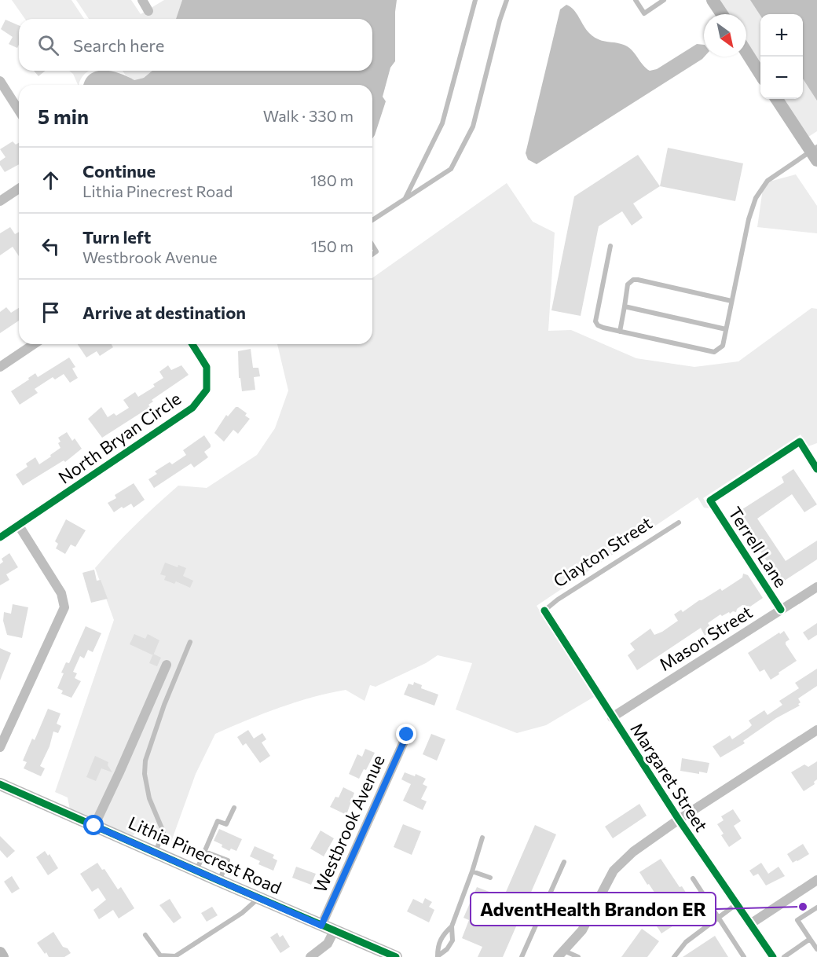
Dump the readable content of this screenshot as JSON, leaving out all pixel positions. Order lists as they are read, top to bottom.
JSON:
{
  "streets": {
    "main road": ["Lithia Pinecrest Road"],
    "street": [
      "North Bryan Circle",
      "Terrell Lane",
      "Mason Street",
      "Margaret Street",
      "Westbrook Avenue"
    ],
    "lane": ["Clayton Street"]
  },
  "crossings": [
    ["Terrell Lane", "Mason Street"],
    ["Clayton Street", "Margaret Street"],
    ["Mason Street", "Margaret Street"],
    ["Westbrook Avenue", "Lithia Pinecrest Road"]
  ],
  "places": ["AdventHealth Brandon ER"],
  "north": "bottom right",
  "page": {
    "map_buttons": ["+", "−"],
    "search": "Search here",
    "heading": ["5 min", "Walk · 330 m"],
    "list": [
      ["Continue", "Lithia Pinecrest Road", "180 m"],
      ["Turn left", "Westbrook Avenue", "150 m"],
      "Arrive at destination"
    ]
  }
}
